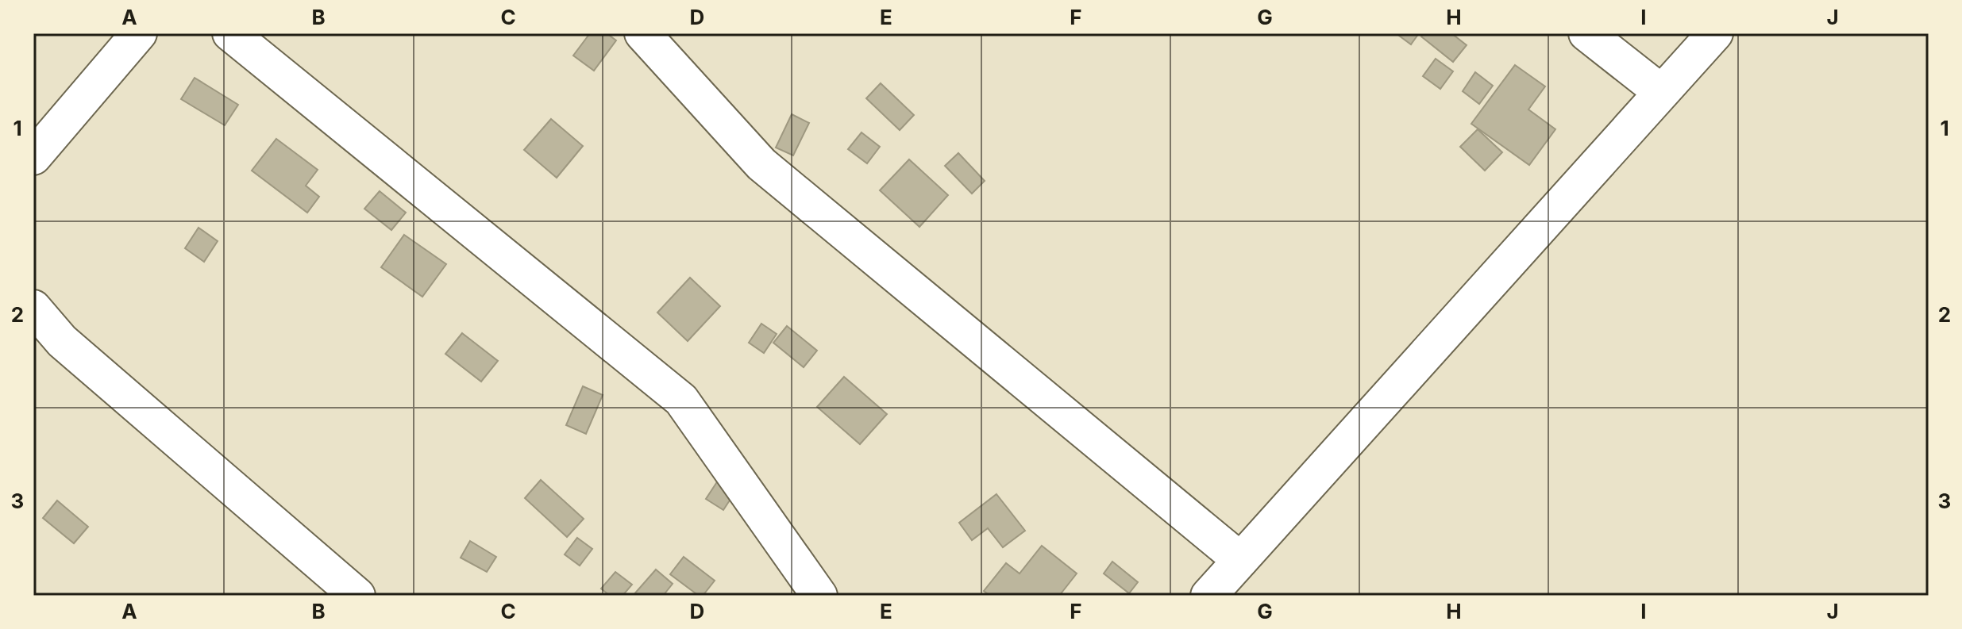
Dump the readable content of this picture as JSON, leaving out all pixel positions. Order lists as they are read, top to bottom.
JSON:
{
  "grid": {
    "columns": [
      "A",
      "B",
      "C",
      "D",
      "E",
      "F",
      "G",
      "H",
      "I",
      "J"
    ],
    "rows": ["1", "2", "3"]
  }
}
